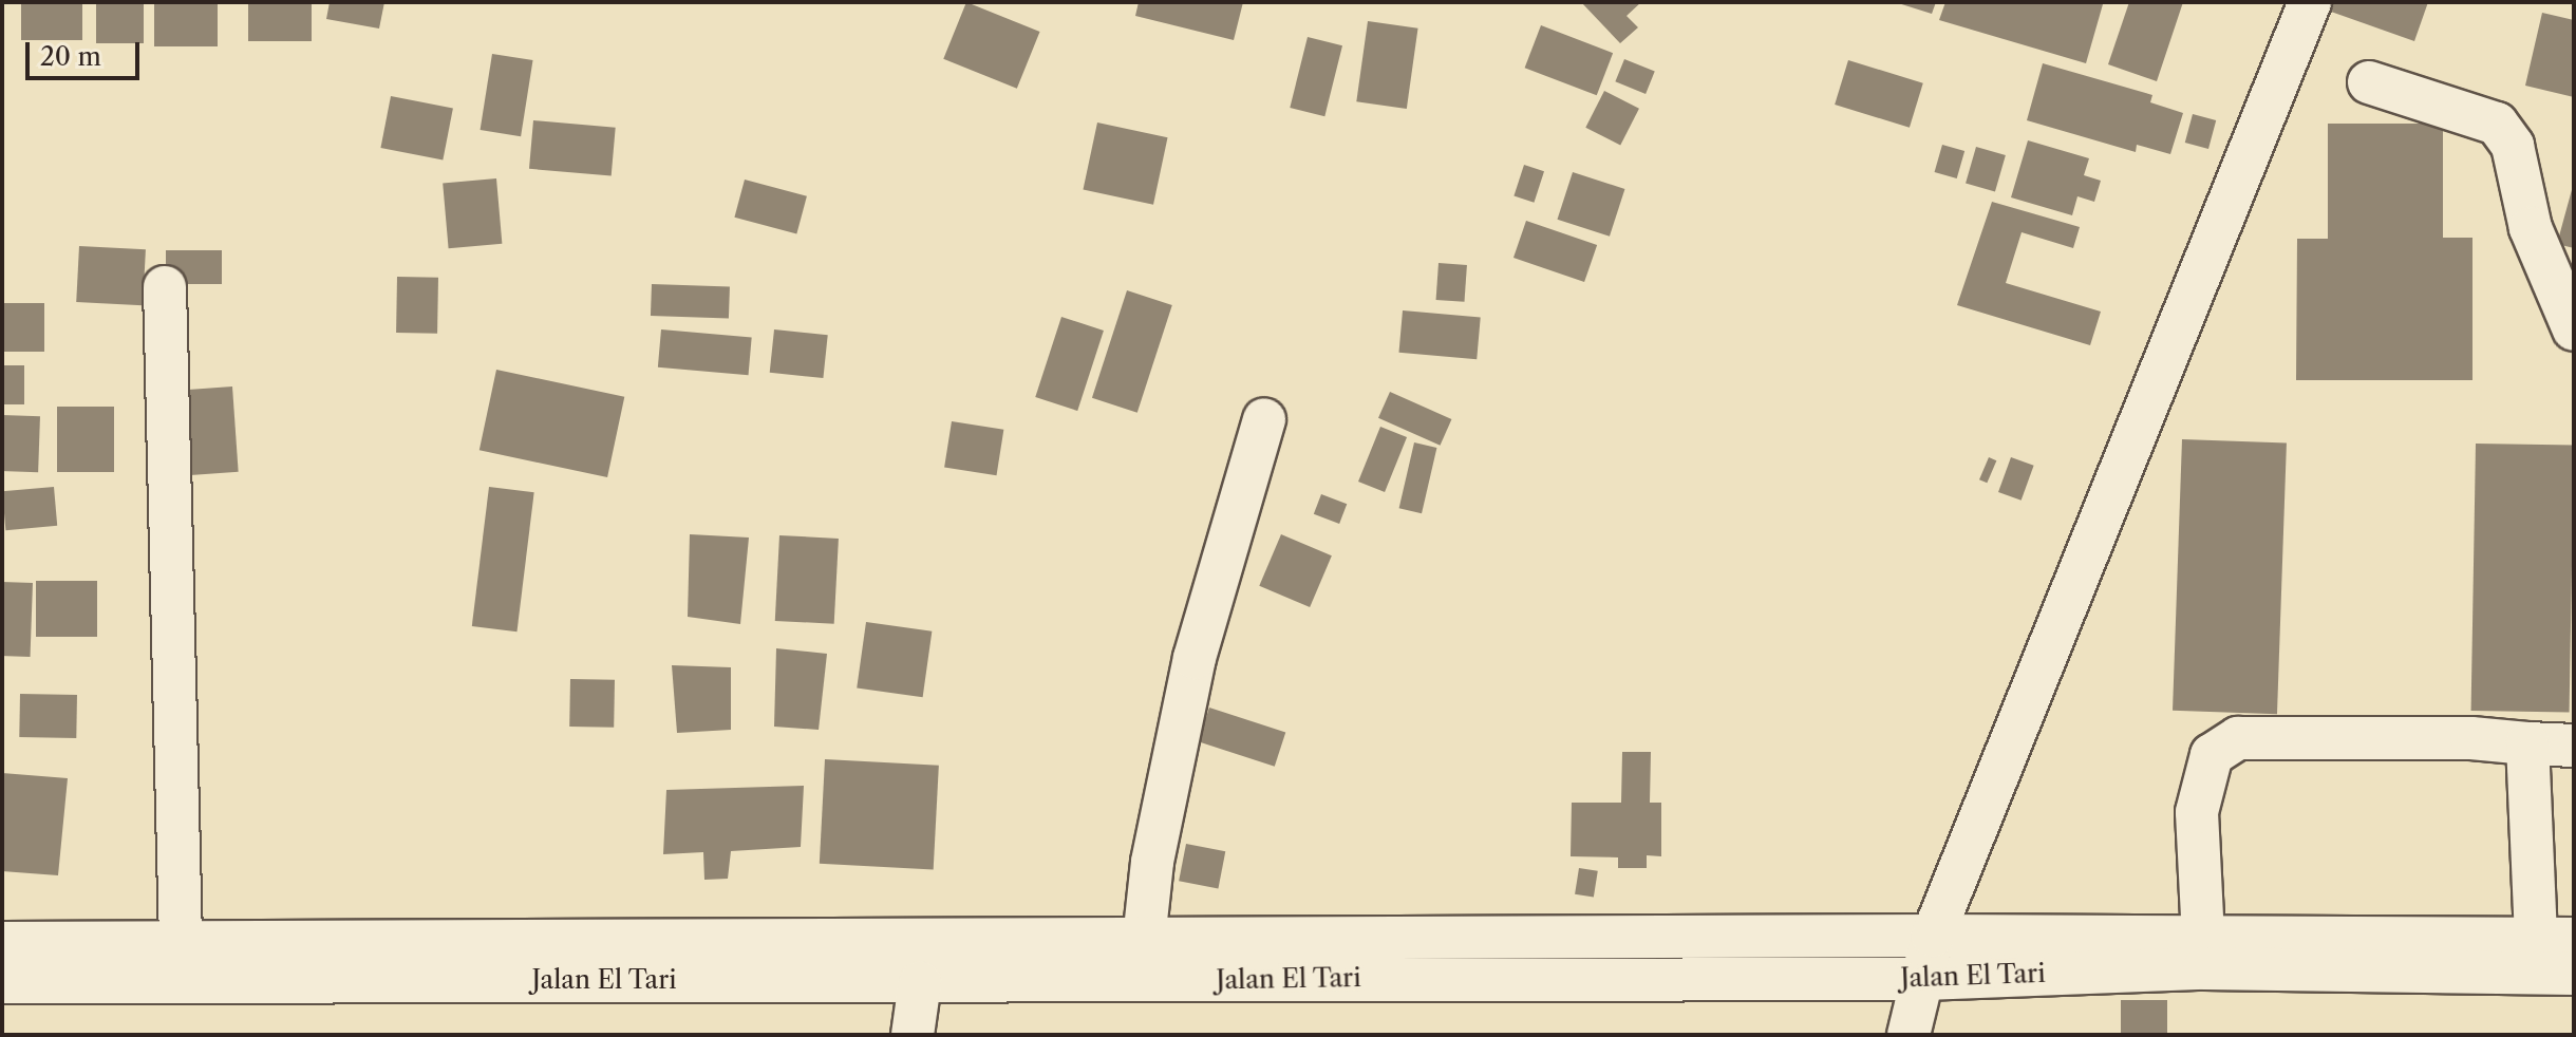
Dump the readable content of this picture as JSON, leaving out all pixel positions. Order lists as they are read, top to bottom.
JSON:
{
  "streets": {
    "street": ["Jalan El Tari"]
  },
  "scale_bar": "20 m"
}
